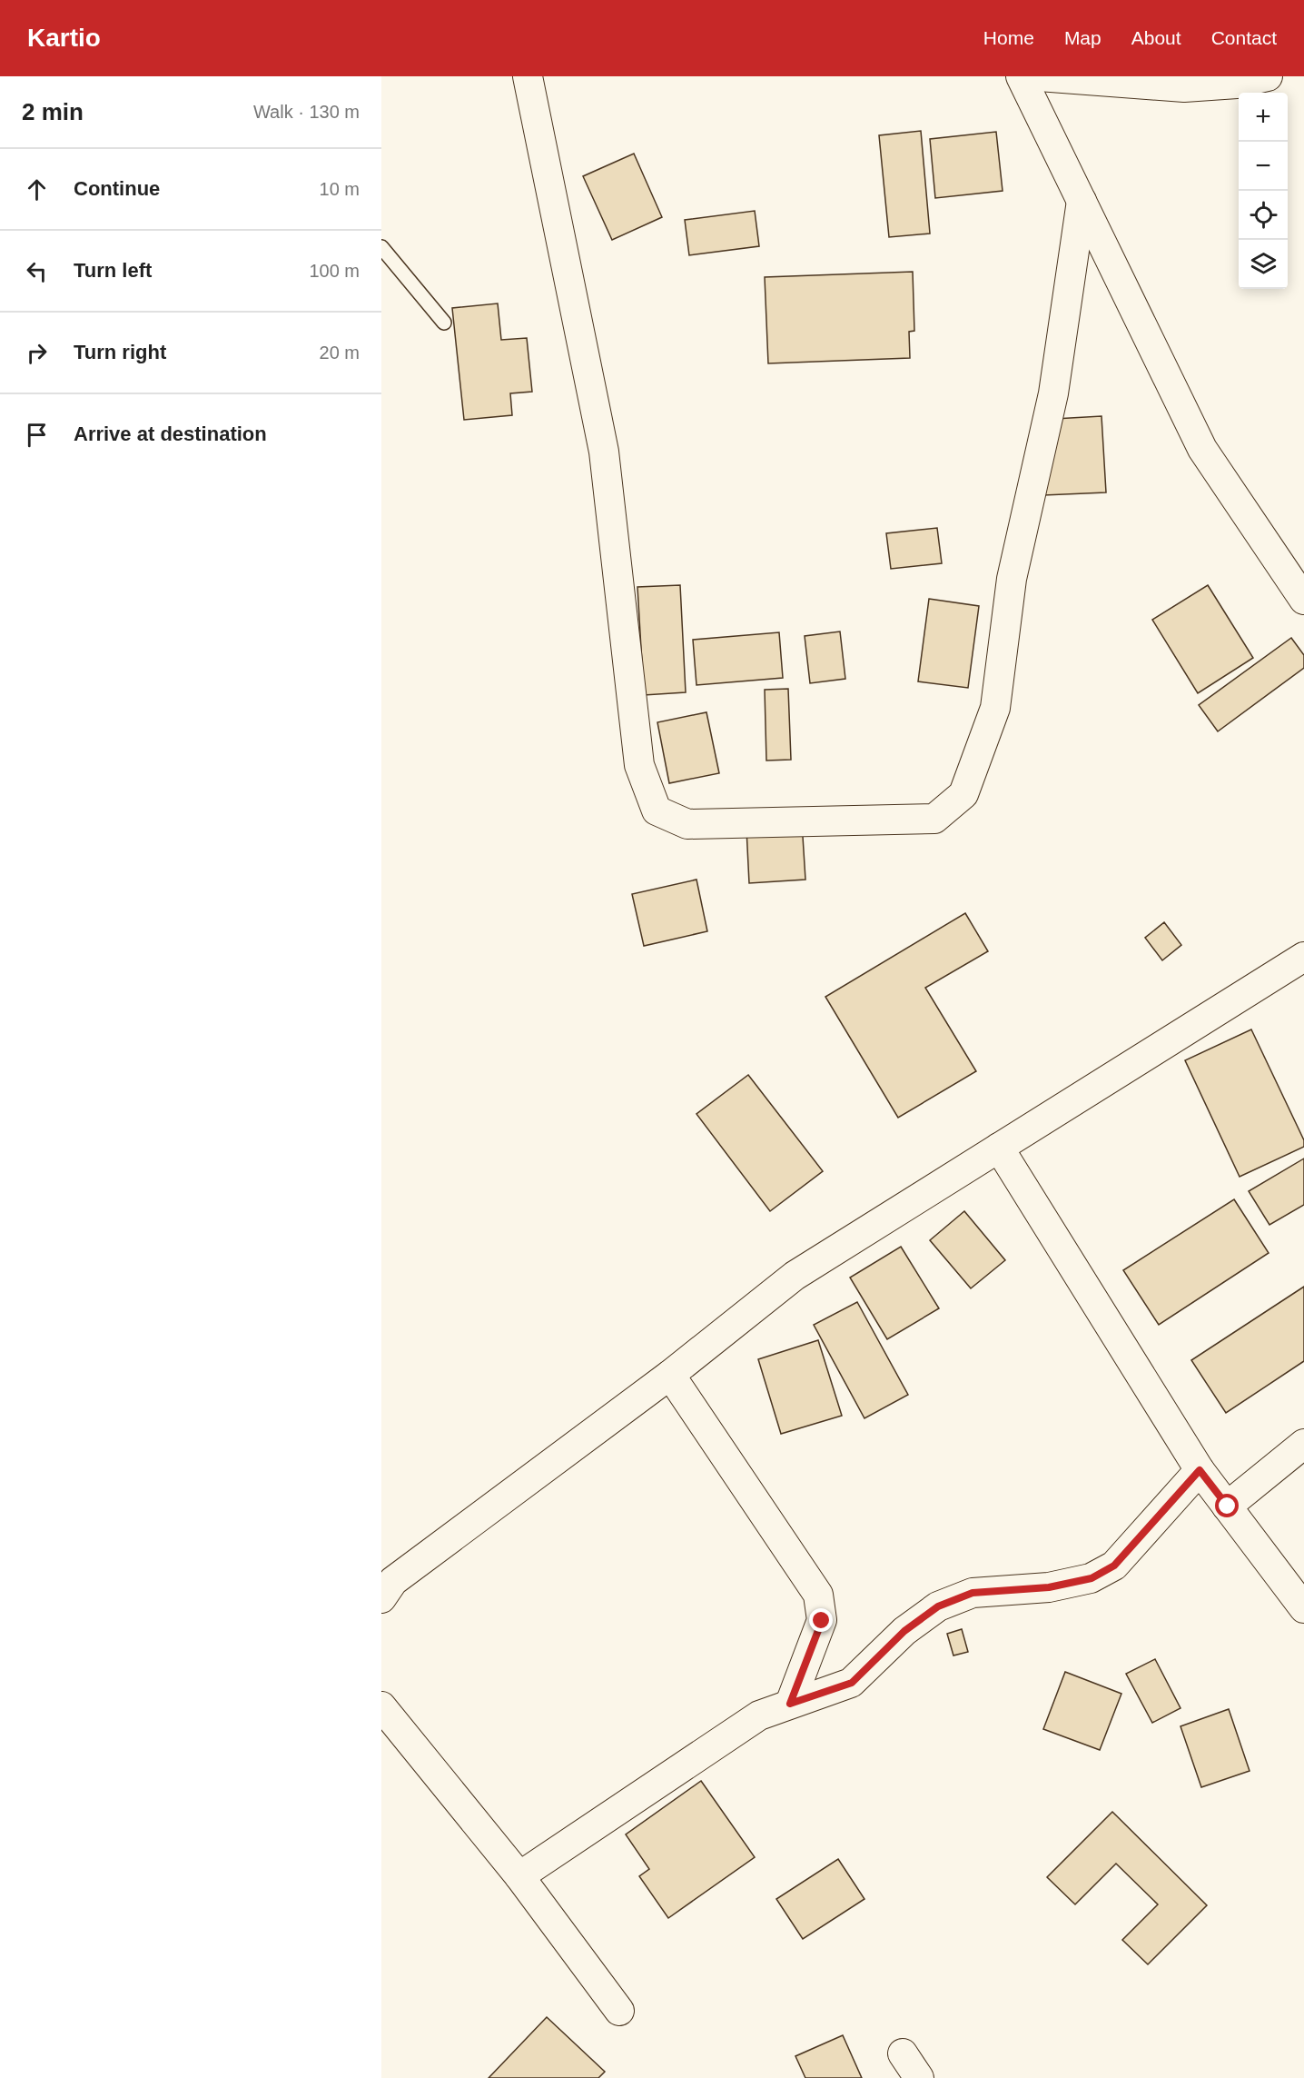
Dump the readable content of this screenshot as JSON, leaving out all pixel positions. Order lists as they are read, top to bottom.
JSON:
{
  "page": {
    "header": "Kartio",
    "nav": [
      "Home",
      "Map",
      "About",
      "Contact"
    ],
    "heading": ["2 min", "Walk · 130 m"],
    "map_buttons": ["+", "−"],
    "list": [
      ["Continue", "10 m"],
      ["Turn left", "100 m"],
      ["Turn right", "20 m"],
      "Arrive at destination"
    ]
  }
}
